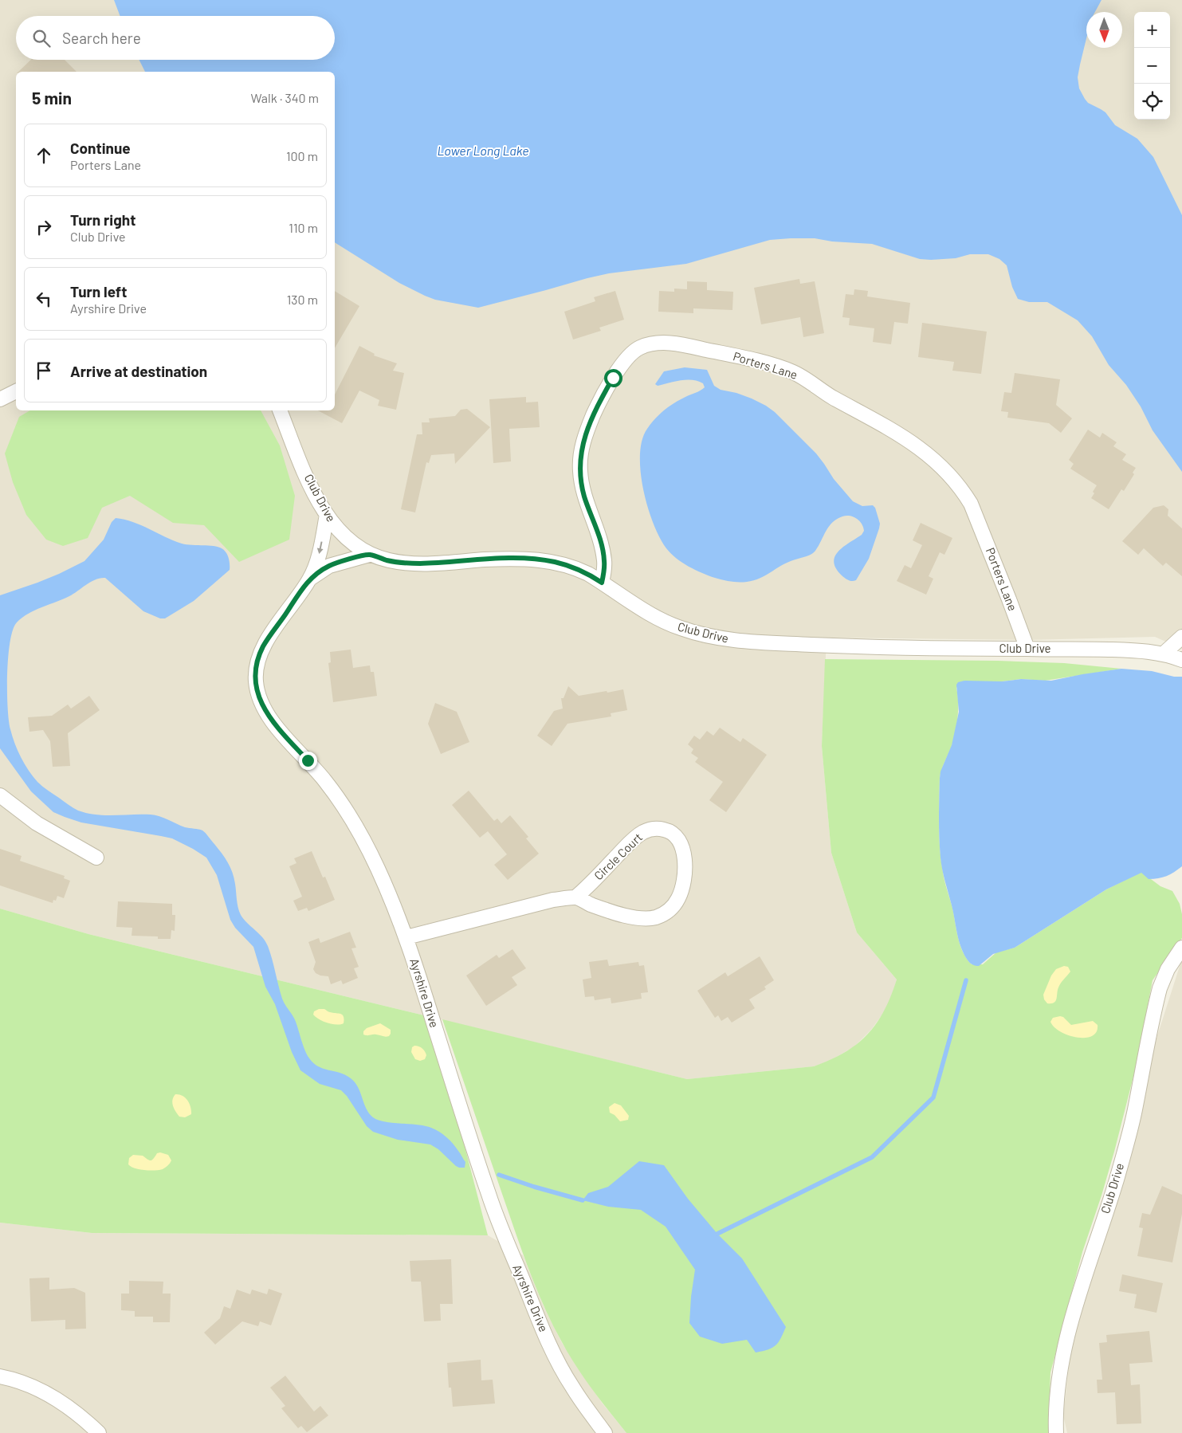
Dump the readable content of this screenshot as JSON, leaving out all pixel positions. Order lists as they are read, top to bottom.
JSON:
{
  "streets": {
    "street": [
      "Porters Lane",
      "Club Drive",
      "Circle Court",
      "Ayrshire Drive"
    ]
  },
  "crossings": [
    ["Porters Lane", "Club Drive"],
    ["Club Drive", "Ayrshire Drive"],
    ["Circle Court", "Ayrshire Drive"]
  ],
  "water": ["Lower Long Lake"],
  "north": "bottom",
  "page": {
    "map_buttons": ["+", "−"],
    "search": "Search here",
    "heading": ["5 min", "Walk · 340 m"],
    "list": [
      ["Continue", "Porters Lane", "100 m"],
      ["Turn right", "Club Drive", "110 m"],
      ["Turn left", "Ayrshire Drive", "130 m"],
      "Arrive at destination"
    ]
  }
}
